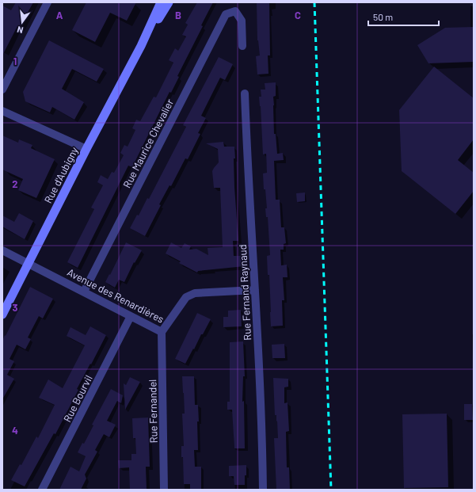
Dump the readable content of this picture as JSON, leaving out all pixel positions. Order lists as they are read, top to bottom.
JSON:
{
  "streets": {
    "main road": ["Rue d'Aubigny"],
    "street": [
      "Rue Maurice Chevalier",
      "Rue Fernand Raynaud",
      "Avenue des Renardières",
      "Rue Bourvil",
      "Rue Fernandel"
    ]
  },
  "crossings": [
    ["Rue Maurice Chevalier", "Avenue des Renardières"],
    ["Rue d'Aubigny", "Avenue des Renardières"],
    ["Rue Fernand Raynaud", "Avenue des Renardières"],
    ["Avenue des Renardières", "Rue Bourvil"],
    ["Avenue des Renardières", "Rue Fernandel"]
  ],
  "scale_bar": "50 m",
  "north": "bottom",
  "grid": {
    "columns": ["A", "B", "C"],
    "rows": [
      "1",
      "2",
      "3",
      "4"
    ]
  }
}
